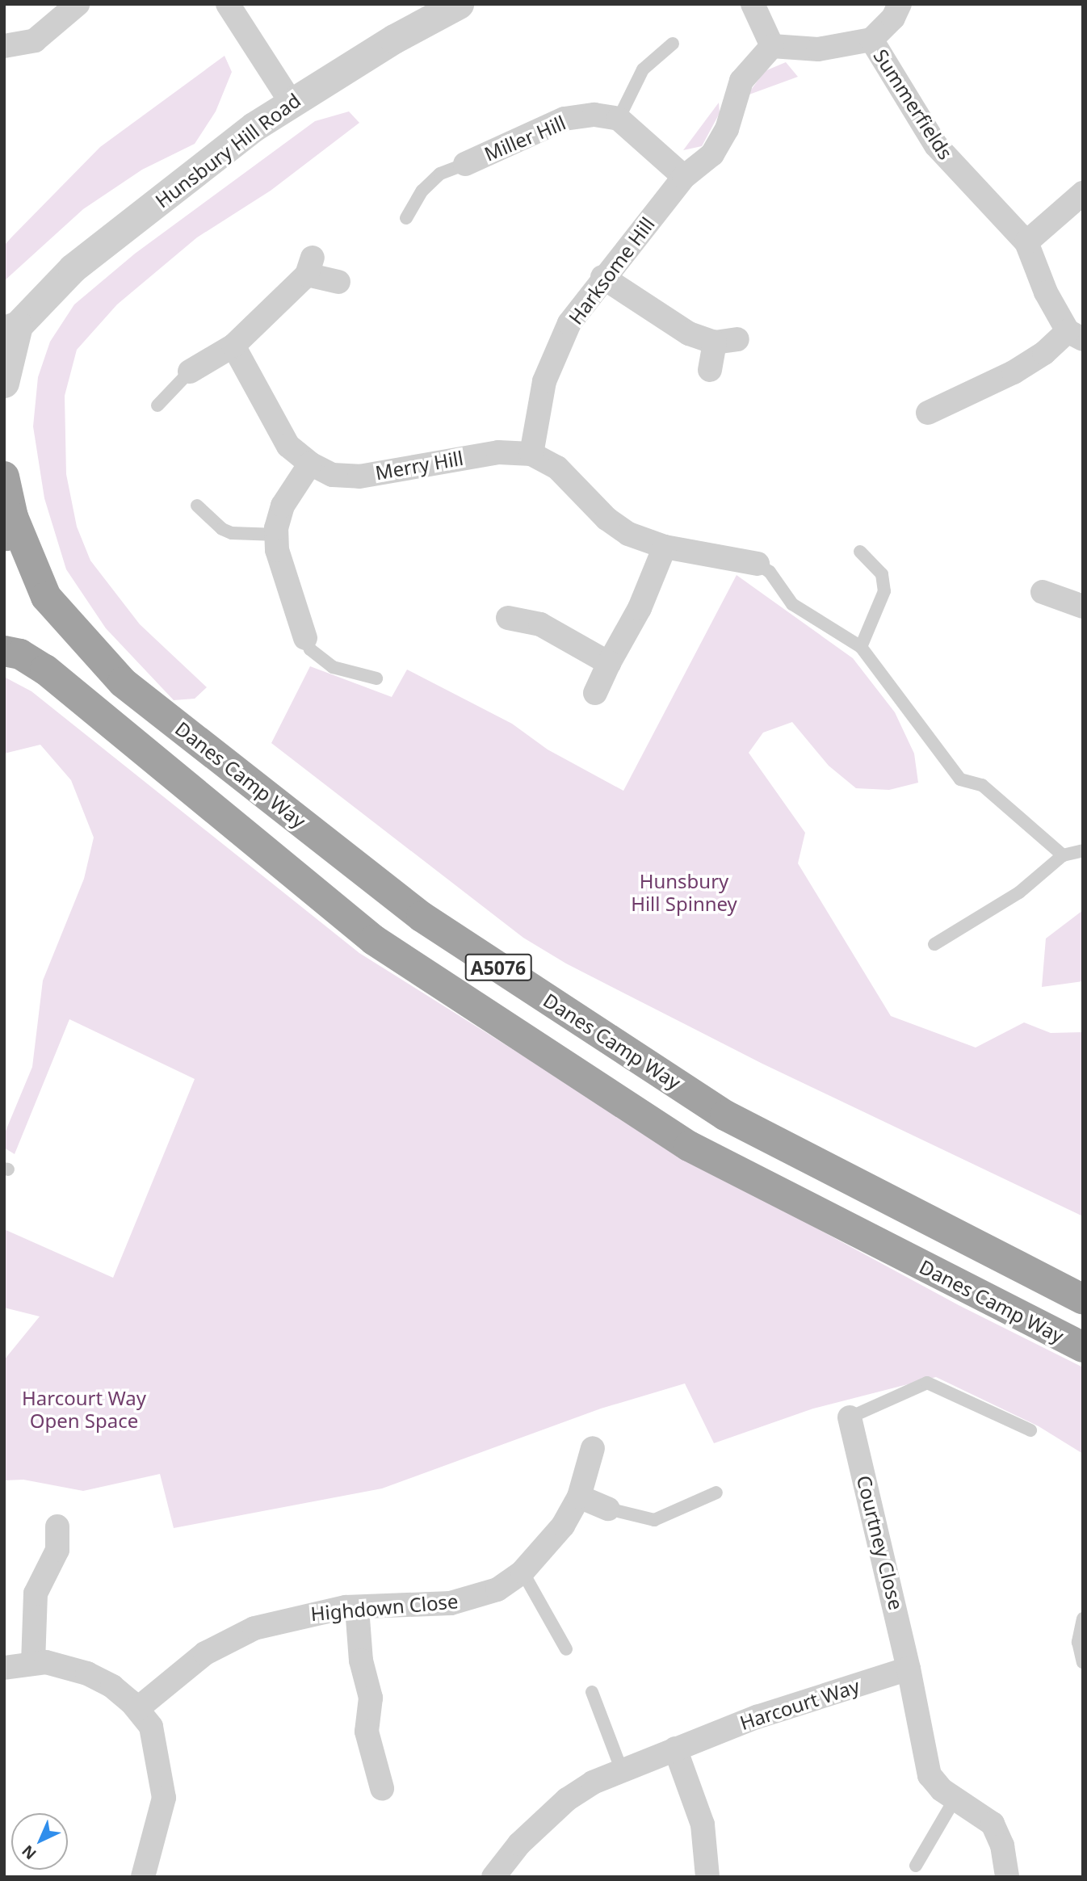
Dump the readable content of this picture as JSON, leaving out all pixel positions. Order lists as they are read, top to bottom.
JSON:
{
  "streets": {
    "highway": ["Danes Camp Way", "A5076"],
    "street": [
      "Summerfields",
      "Miller Hill",
      "Hunsbury Hill Road",
      "Harksome Hill",
      "Merry Hill",
      "Courtney Close",
      "Highdown Close",
      "Harcourt Way"
    ]
  },
  "crossings": [
    ["Harksome Hill", "Merry Hill"],
    ["Courtney Close", "Harcourt Way"]
  ],
  "parks": ["Hunsbury Hill Spinney", "Harcourt Way Open Space"],
  "north": "bottom left"
}
